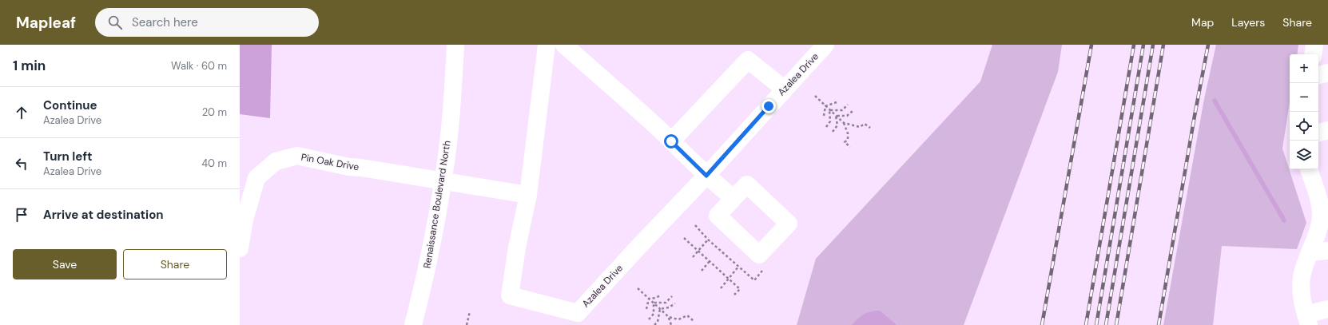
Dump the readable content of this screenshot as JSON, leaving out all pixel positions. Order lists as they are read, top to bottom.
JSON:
{
  "streets": {
    "street": ["Azalea Drive", "Pin Oak Drive", "Renaissance Boulevard North"]
  },
  "crossings": [
    ["Pin Oak Drive", "Renaissance Boulevard North"]
  ],
  "page": {
    "header": "Mapleaf",
    "search": "Search here",
    "nav": ["Map", "Layers", "Share"],
    "heading": ["1 min", "Walk · 60 m"],
    "map_buttons": ["+", "−"],
    "list": [
      ["Continue", "Azalea Drive", "20 m"],
      ["Turn left", "Azalea Drive", "40 m"],
      "Arrive at destination"
    ],
    "buttons": ["Save", "Share"]
  }
}
